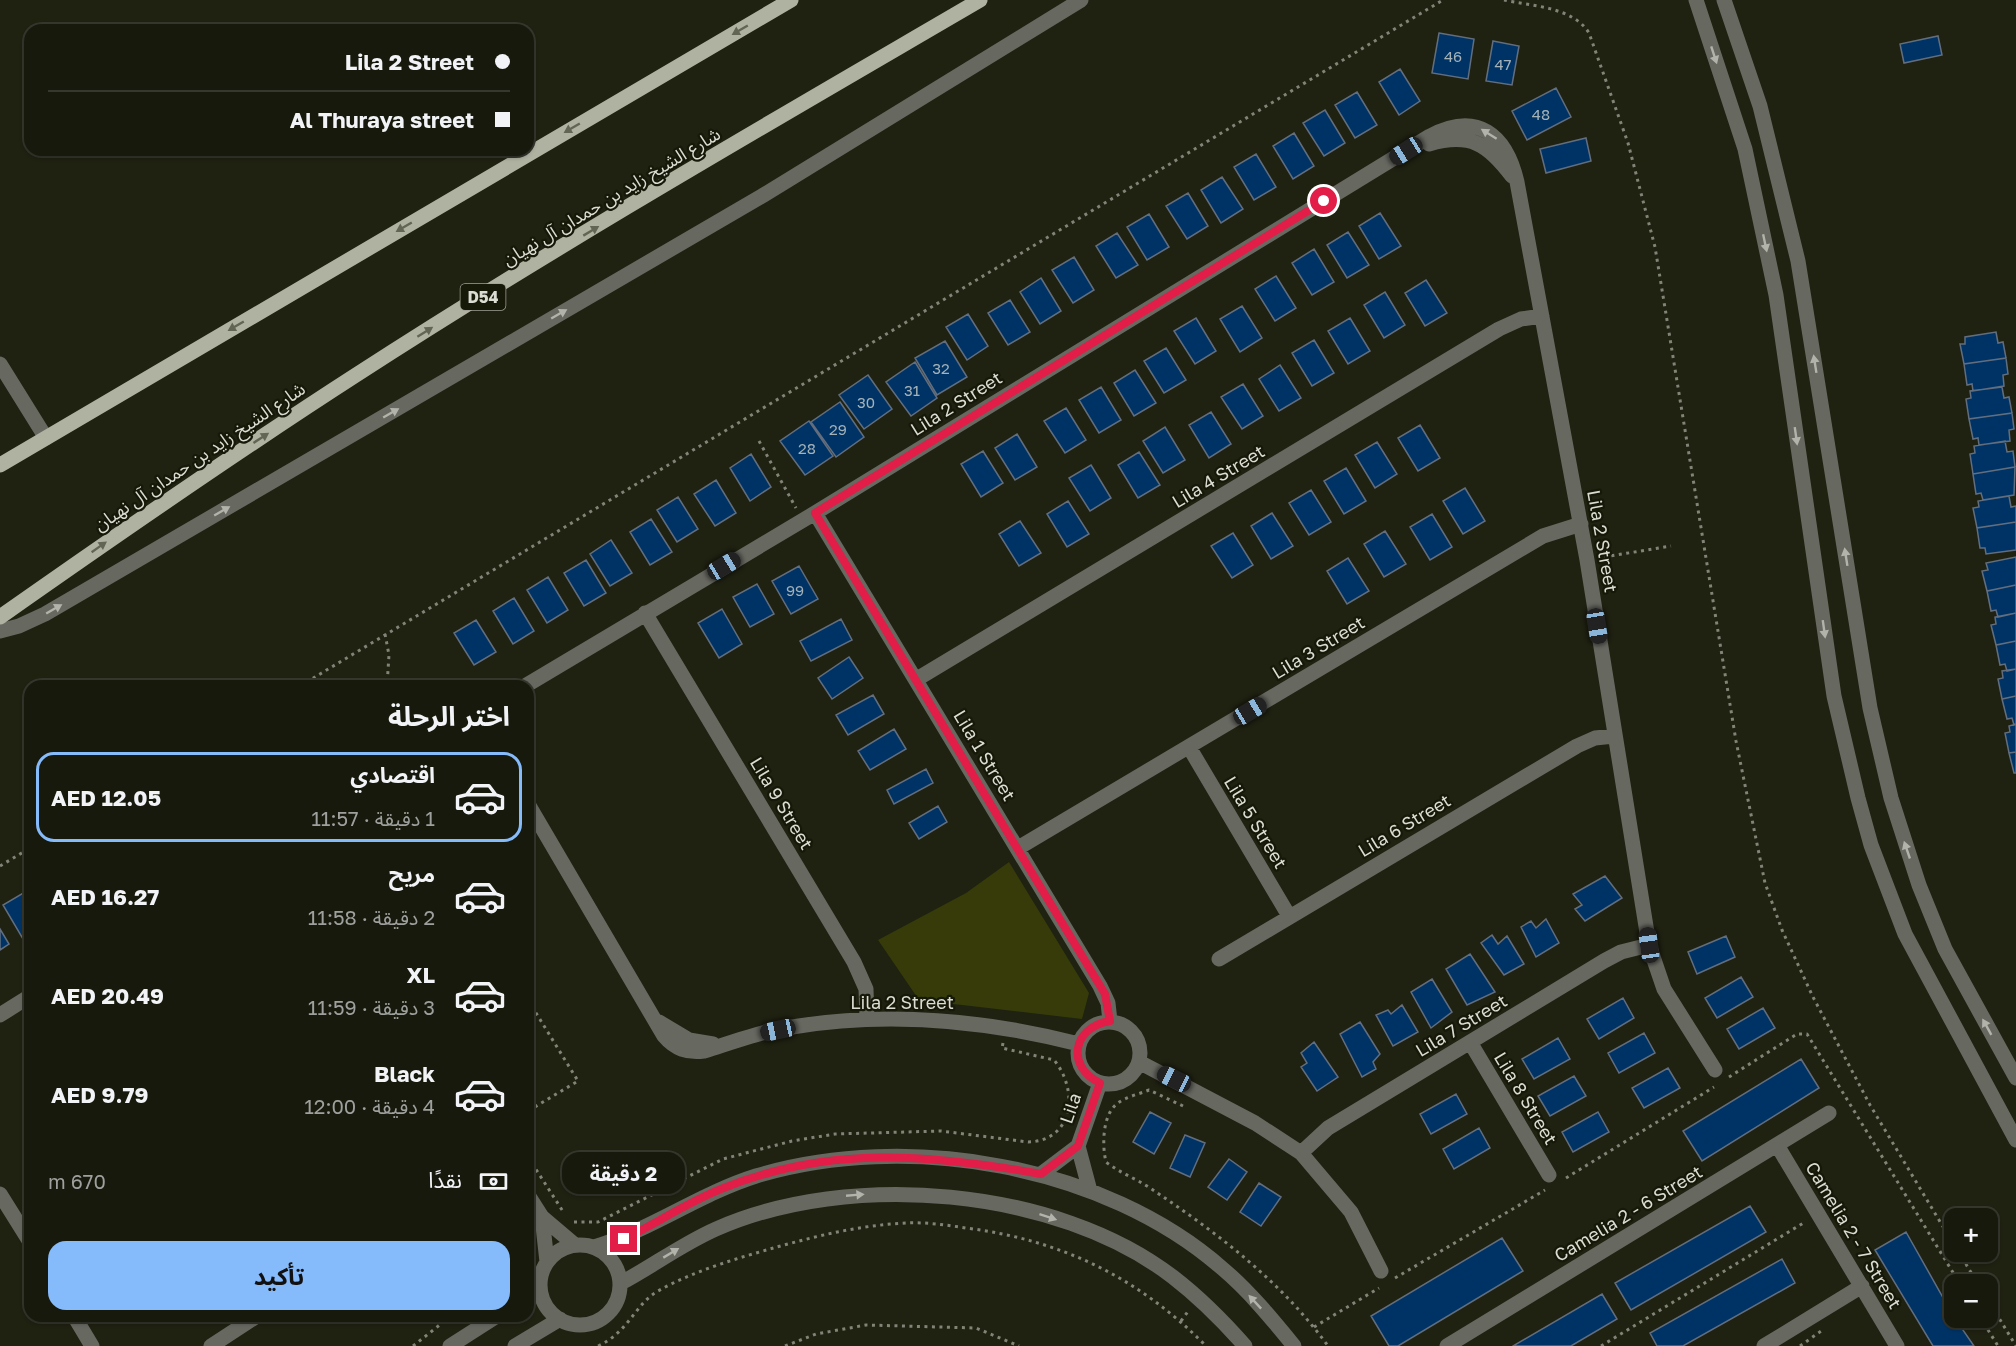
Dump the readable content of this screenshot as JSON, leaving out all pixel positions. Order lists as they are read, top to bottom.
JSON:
{
  "streets": {
    "main road": ["شارع الشيخ زايد بن حمدان آل نهيان", "D54"],
    "street": [
      "Lila 2 Street",
      "Lila 4 Street",
      "Lila 3 Street",
      "Lila 1 Street",
      "Lila 9 Street",
      "Lila 5 Street",
      "Lila 6 Street",
      "Lila 7 Street",
      "Lila 8 Street",
      "Lila",
      "Camelia 2 - 6 Street",
      "Camelia 2 - 7 Street"
    ]
  },
  "crossings": [
    ["Lila 2 Street", "Lila 4 Street"],
    ["Lila 2 Street", "Lila 3 Street"],
    ["Lila 2 Street", "Lila 1 Street"],
    ["Lila 2 Street", "Lila 9 Street"],
    ["Lila 2 Street", "Lila 6 Street"],
    ["Lila 2 Street", "Lila 7 Street"],
    ["Lila 2 Street", "Lila"],
    ["Lila 4 Street", "Lila 1 Street"],
    ["Lila 3 Street", "Lila 1 Street"],
    ["Lila 3 Street", "Lila 5 Street"],
    ["Lila 1 Street", "Lila"],
    ["Lila 5 Street", "Lila 6 Street"],
    ["Lila 7 Street", "Lila 8 Street"],
    ["Camelia 2 - 6 Street", "Camelia 2 - 7 Street"]
  ],
  "house_numbers": [
    "46",
    "47",
    "48",
    "32",
    "31",
    "30",
    "29",
    "28",
    "99"
  ],
  "page": {
    "banner": ["Lila 2 Street", "Al Thuraya street"],
    "heading": "اختر الرحلة",
    "list": [
      {
        "name": "اقتصادي",
        "note": "1 دقيقة · 11:57",
        "value": "AED 12.05"
      },
      {
        "name": "مريح",
        "note": "2 دقيقة · 11:58",
        "value": "AED 16.27"
      },
      {
        "name": "XL",
        "note": "3 دقيقة · 11:59",
        "value": "AED 20.49"
      },
      {
        "name": "Black",
        "note": "4 دقيقة · 12:00",
        "value": "AED 9.79"
      }
    ],
    "pay": ["نقدًا", "670 m"],
    "bubble": "2 دقيقة",
    "map_buttons": ["+", "−"],
    "buttons": "تأكيد"
  }
}
